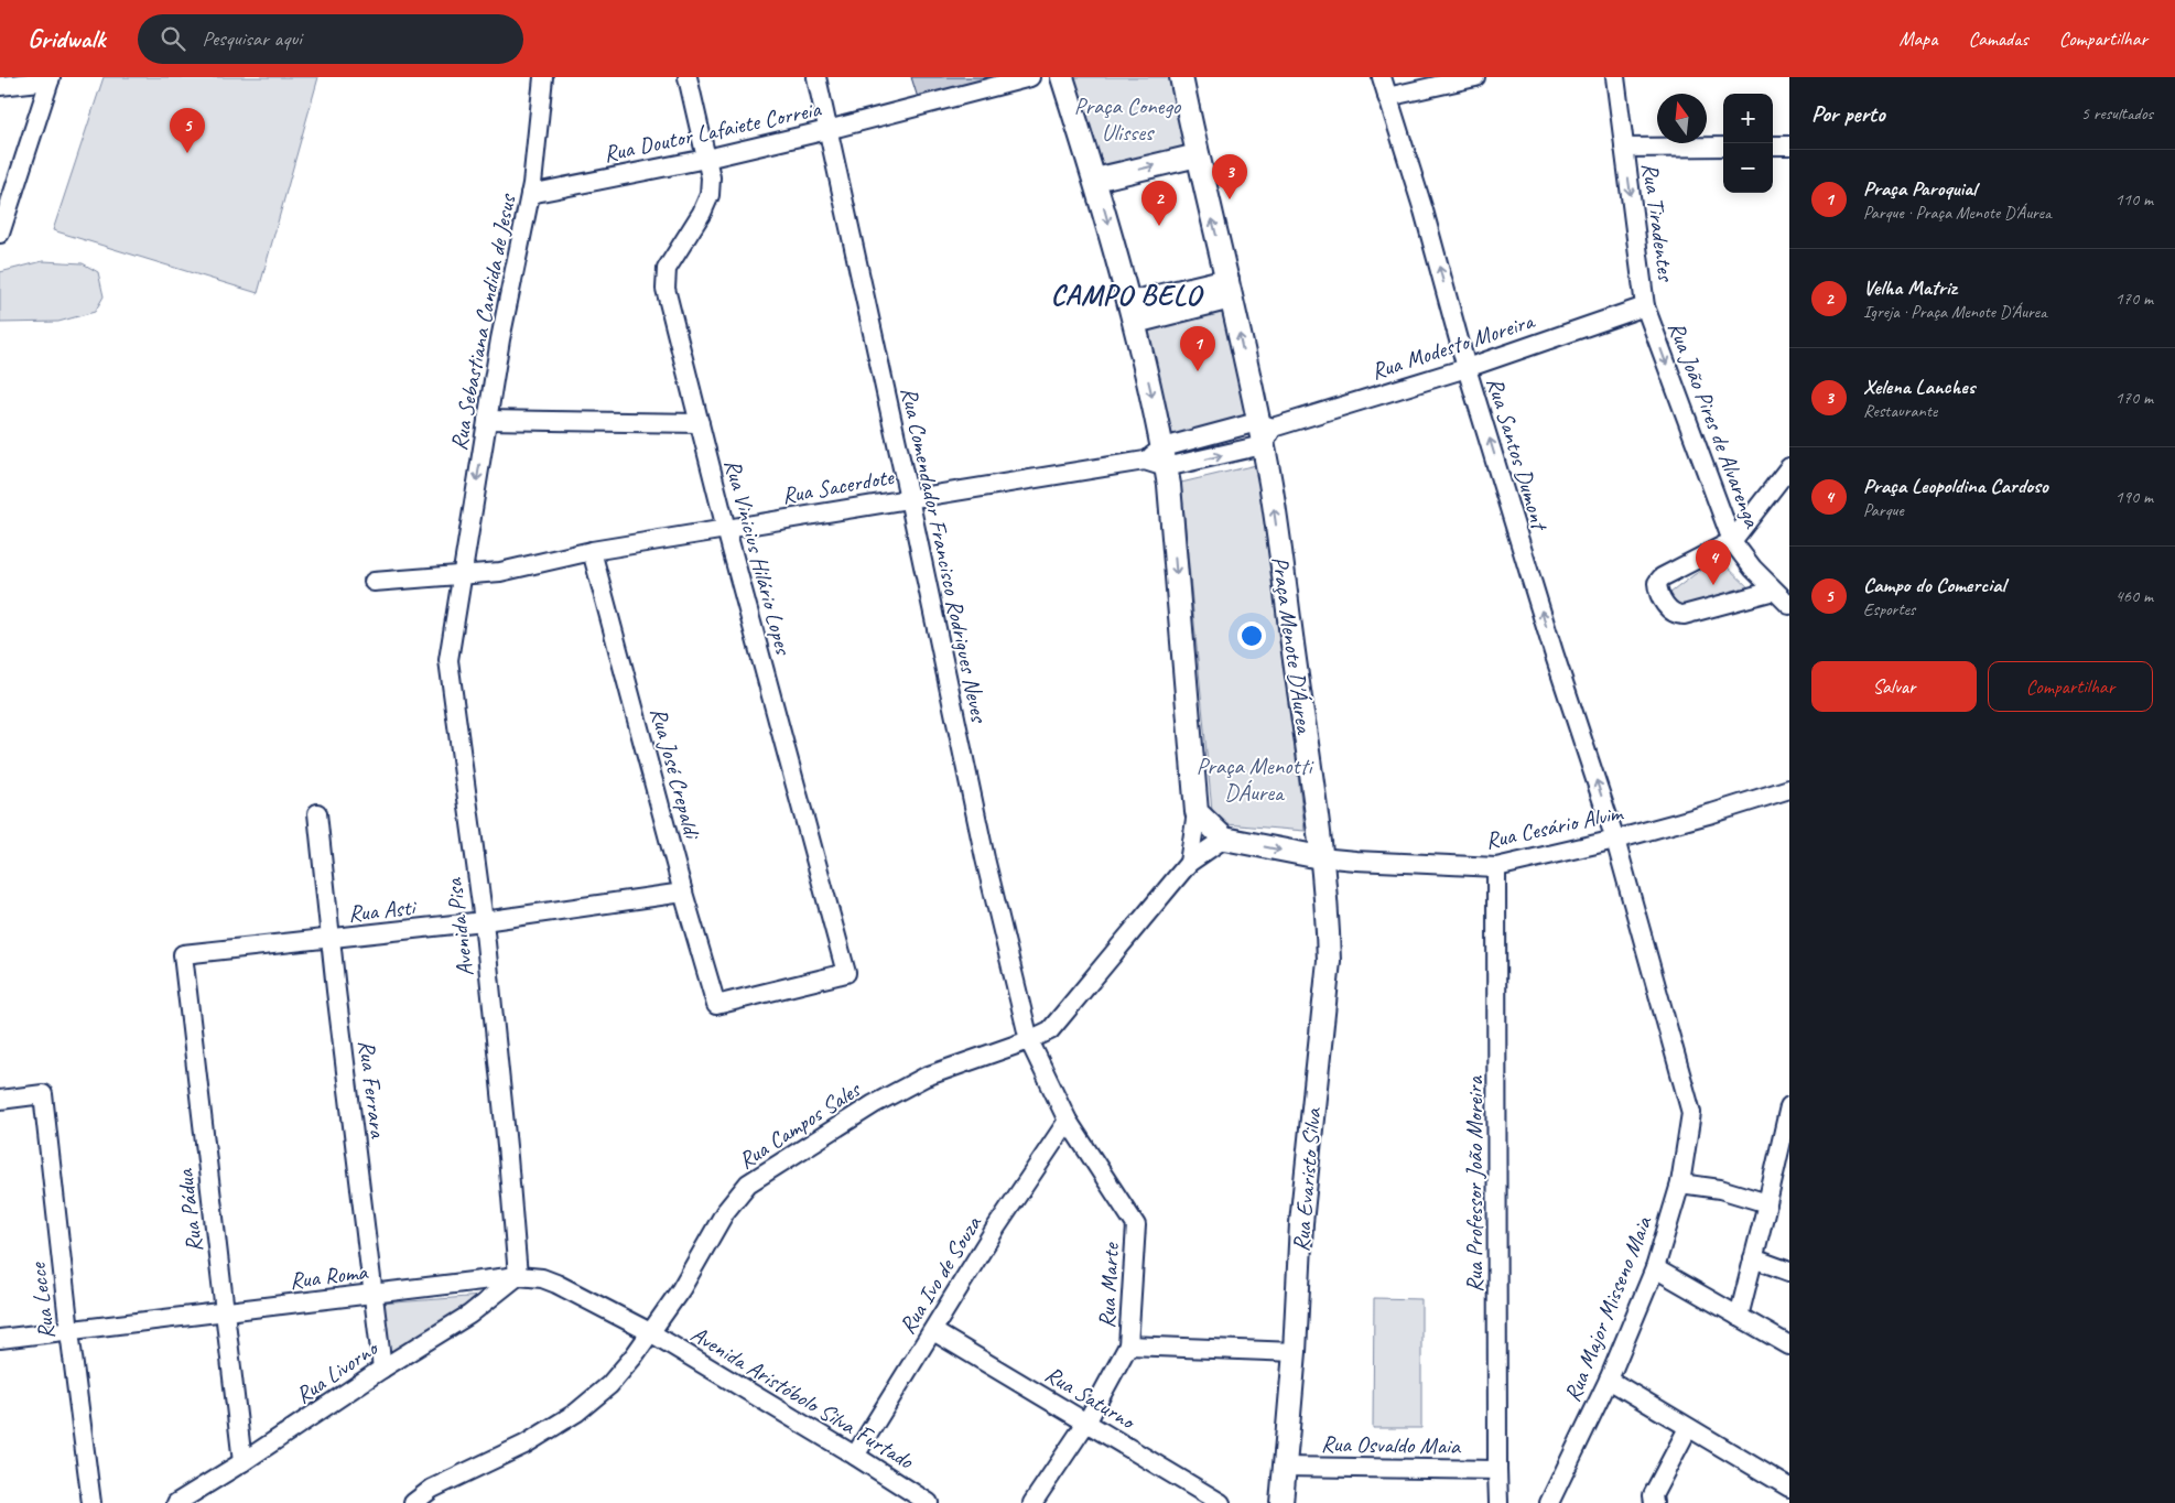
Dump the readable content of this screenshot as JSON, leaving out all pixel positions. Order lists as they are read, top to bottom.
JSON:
{
  "streets": {
    "main road": ["Praça Menote D'Áurea", "Rua Evaristo Silva"],
    "street": [
      "Rua Doutor Lafaiete Correia",
      "Rua Tiradentes",
      "Rua Sebastiana Candida de Jesus",
      "Rua Modesto Moreira",
      "Rua João Pires de Alvarenga",
      "Rua Santos Dumont",
      "Rua Sacerdote",
      "Rua Comendador Francisco Rodrigues Neves",
      "Rua Vinicius Hilário Lopes",
      "Rua José Crepaldi",
      "Rua Cesário Alvim",
      "Rua Asti",
      "Avenida Pisa",
      "Rua Ferrara",
      "Rua Campos Sales",
      "Rua Professor João Moreira",
      "Rua Pádua",
      "Rua Ivo de Souza",
      "Rua Roma",
      "Rua Marte",
      "Rua Lecce",
      "Rua Major Misseno Maia",
      "Rua Livorno",
      "Avenida Aristóbolo Silva Furtado",
      "Rua Saturno",
      "Rua Osvaldo Maia"
    ]
  },
  "crossings": [
    ["Rua Doutor Lafaiete Correia", "Rua Sebastiana Candida de Jesus"],
    ["Rua Doutor Lafaiete Correia", "Rua Comendador Francisco Rodrigues Neves"],
    ["Rua Doutor Lafaiete Correia", "Rua Vinicius Hilário Lopes"],
    ["Rua Tiradentes", "Rua Modesto Moreira"],
    ["Rua Tiradentes", "Rua João Pires de Alvarenga"],
    ["Rua Sebastiana Candida de Jesus", "Rua Sacerdote"],
    ["Rua Sebastiana Candida de Jesus", "Avenida Pisa"],
    ["Rua Modesto Moreira", "Rua João Pires de Alvarenga"],
    ["Rua Modesto Moreira", "Rua Santos Dumont"],
    ["Rua Modesto Moreira", "Praça Menote D'Áurea"],
    ["Rua Santos Dumont", "Rua Cesário Alvim"],
    ["Rua Santos Dumont", "Rua Major Misseno Maia"],
    ["Rua Sacerdote", "Rua Comendador Francisco Rodrigues Neves"],
    ["Rua Sacerdote", "Rua Vinicius Hilário Lopes"],
    ["Rua Sacerdote", "Rua José Crepaldi"],
    ["Rua Sacerdote", "Avenida Pisa"],
    ["Rua Comendador Francisco Rodrigues Neves", "Rua Campos Sales"],
    ["Rua Comendador Francisco Rodrigues Neves", "Rua Marte"],
    ["Rua Vinicius Hilário Lopes", "Rua José Crepaldi"],
    ["Praça Menote D'Áurea", "Rua Cesário Alvim"],
    ["Praça Menote D'Áurea", "Rua Evaristo Silva"],
    ["Rua José Crepaldi", "Rua Asti"],
    ["Rua Cesário Alvim", "Rua Evaristo Silva"],
    ["Rua Cesário Alvim", "Rua Professor João Moreira"],
    ["Rua Cesário Alvim", "Rua Major Misseno Maia"],
    ["Rua Asti", "Avenida Pisa"],
    ["Rua Asti", "Rua Ferrara"],
    ["Rua Asti", "Rua Pádua"],
    ["Avenida Pisa", "Rua Roma"],
    ["Avenida Pisa", "Rua Livorno"],
    ["Rua Ferrara", "Rua Roma"],
    ["Rua Ferrara", "Rua Livorno"],
    ["Rua Campos Sales", "Rua Roma"],
    ["Rua Campos Sales", "Rua Marte"],
    ["Rua Campos Sales", "Avenida Aristóbolo Silva Furtado"],
    ["Rua Evaristo Silva", "Rua Osvaldo Maia"],
    ["Rua Professor João Moreira", "Rua Osvaldo Maia"],
    ["Rua Pádua", "Rua Roma"],
    ["Rua Pádua", "Rua Livorno"],
    ["Rua Ivo de Souza", "Rua Marte"],
    ["Rua Ivo de Souza", "Avenida Aristóbolo Silva Furtado"],
    ["Rua Ivo de Souza", "Rua Saturno"],
    ["Rua Roma", "Rua Lecce"],
    ["Rua Roma", "Rua Livorno"],
    ["Rua Roma", "Avenida Aristóbolo Silva Furtado"],
    ["Rua Marte", "Rua Saturno"]
  ],
  "one_way": ["Rua Tiradentes", "Rua João Pires de Alvarenga", "Rua Santos Dumont"],
  "districts": ["CAMPO BELO"],
  "parks": ["Praça Conego Ulisses", "Praça Menotti DÁurea"],
  "north": "top",
  "page": {
    "header": "Gridwalk",
    "search": "Pesquisar aqui",
    "nav": ["Mapa", "Camadas", "Compartilhar"],
    "heading": ["Por perto", "5 resultados"],
    "map_buttons": ["+", "−"],
    "pins": [
      "5",
      "3",
      "2",
      "1",
      "4"
    ],
    "list": [
      {
        "mark": "1",
        "name": "Praça Paroquial",
        "note": "Parque · Praça Menote D'Áurea",
        "value": "110 m"
      },
      {
        "mark": "2",
        "name": "Velha Matriz",
        "note": "Igreja · Praça Menote D'Áurea",
        "value": "170 m"
      },
      {
        "mark": "3",
        "name": "Xelena Lanches",
        "note": "Restaurante",
        "value": "170 m"
      },
      {
        "mark": "4",
        "name": "Praça Leopoldina Cardoso",
        "note": "Parque",
        "value": "190 m"
      },
      {
        "mark": "5",
        "name": "Campo do Comercial",
        "note": "Esportes",
        "value": "460 m"
      }
    ],
    "buttons": ["Salvar", "Compartilhar"]
  }
}
